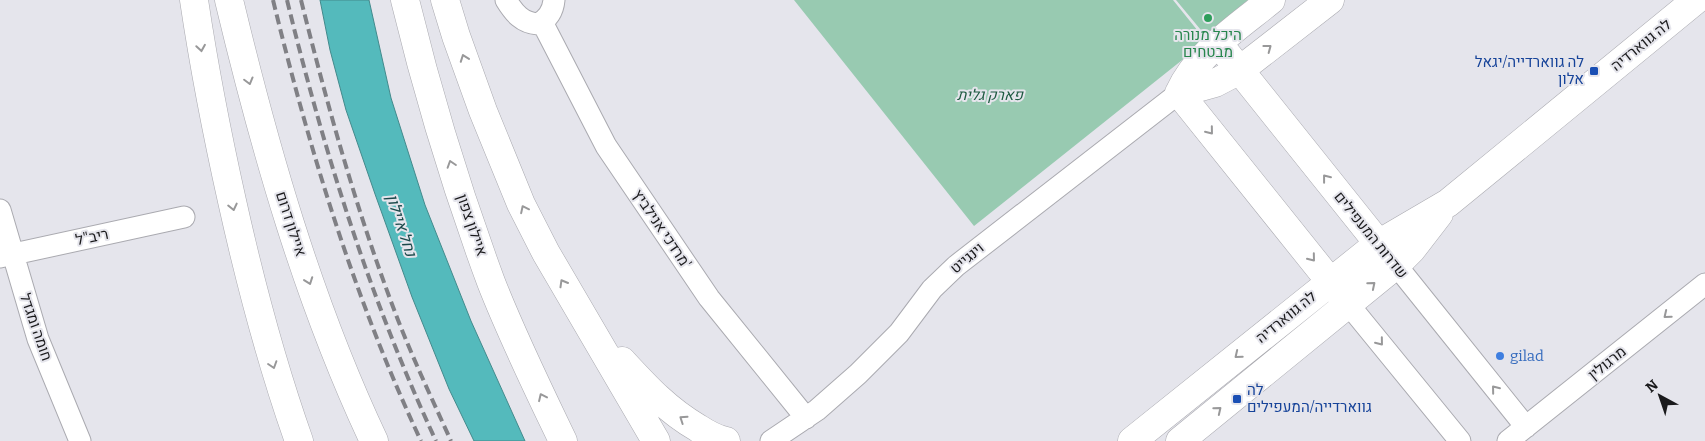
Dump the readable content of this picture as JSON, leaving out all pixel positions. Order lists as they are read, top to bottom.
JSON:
{
  "streets": {
    "main road": [
      "לה גווארדיה",
      "איילון דרום",
      "איילון צפון",
      "שדרות המעפילים",
      "וינגייט"
    ],
    "street": [
      "מרדכי אנילביץ'",
      "ריב\"ל",
      "חומה ומגדל",
      "מרגולין"
    ]
  },
  "crossings": [
    ["לה גווארדיה", "שדרות המעפילים"],
    ["מרדכי אנילביץ'", "וינגייט"],
    ["שדרות המעפילים", "וינגייט"],
    ["שדרות המעפילים", "מרגולין"],
    ["ריב\"ל", "חומה ומגדל"]
  ],
  "one_way": ["מרגולין"],
  "water": ["נחל איילון"],
  "parks": ["פארק גלית"],
  "places": {
    "other": ["היכל מנורה מבטחים", "gilad"],
    "transit": ["לה גווארדייה/יגאל אלון", "לה גווארדייה/המעפילים"]
  },
  "north": "top left"
}
